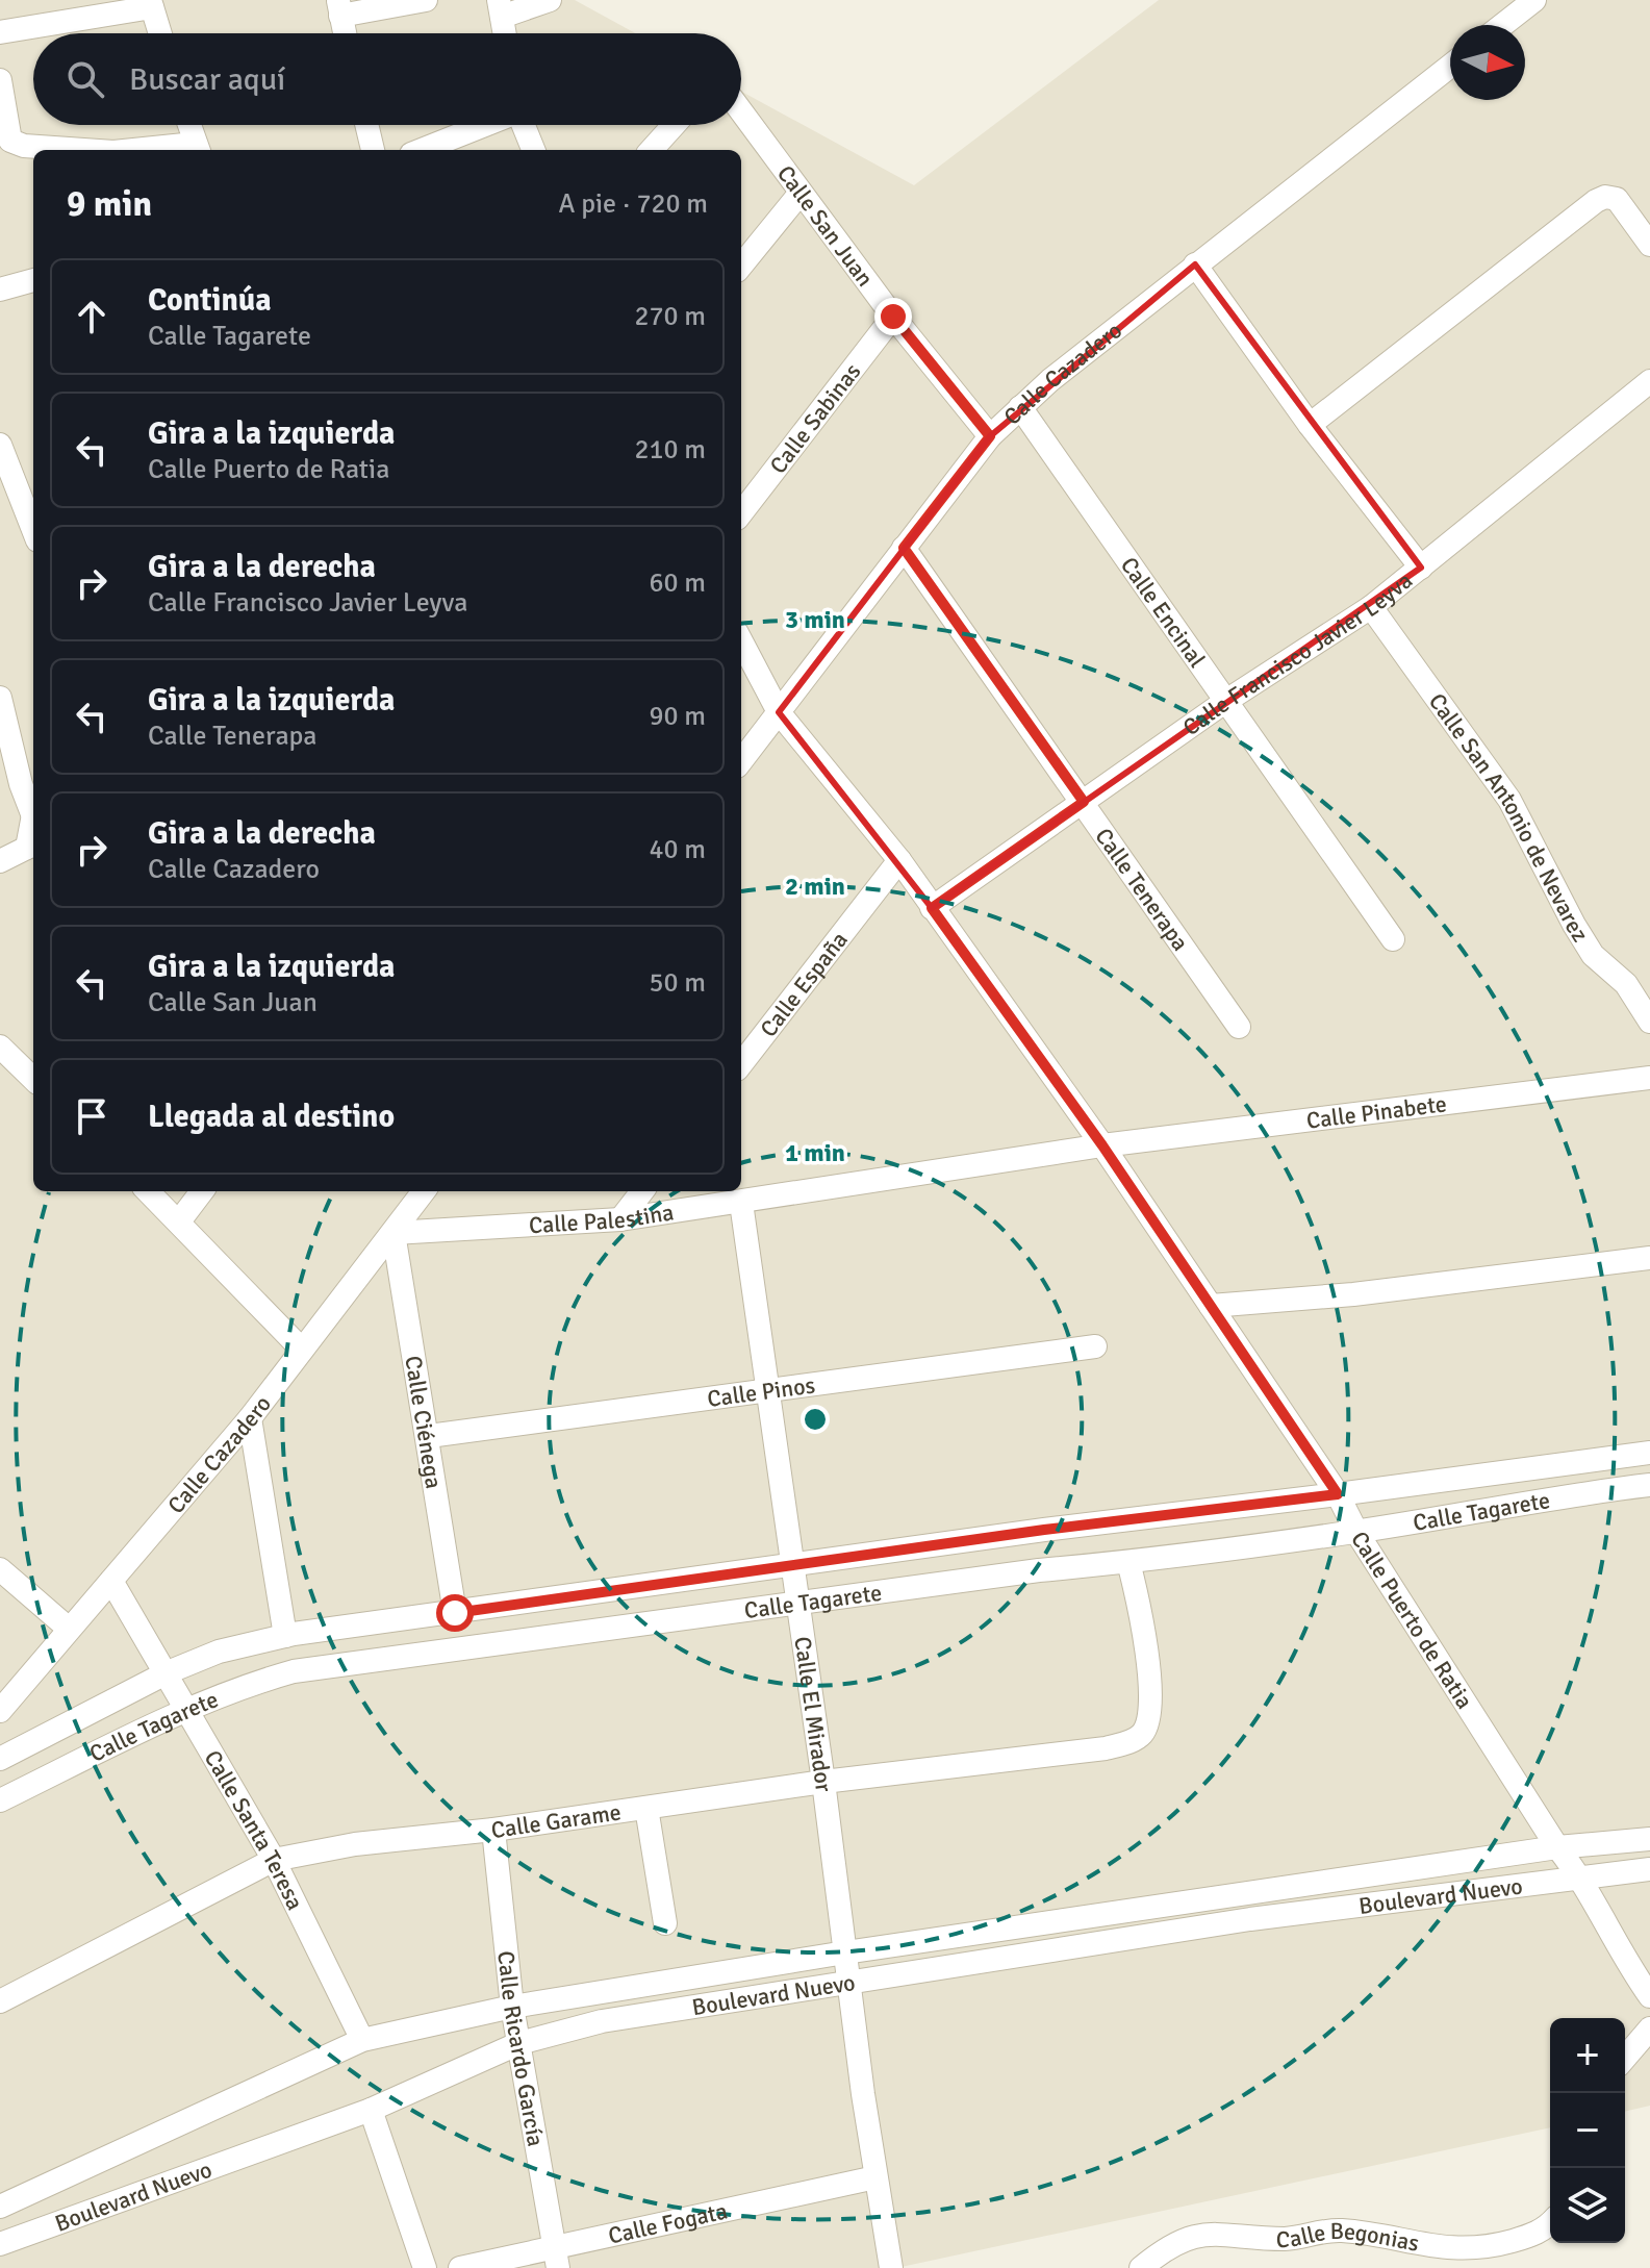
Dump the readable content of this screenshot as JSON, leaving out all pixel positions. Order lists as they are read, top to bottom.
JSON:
{
  "streets": {
    "street": [
      "Calle San Juan",
      "Calle Cazadero",
      "Calle Sabinas",
      "Calle Encinal",
      "Calle Francisco Javier Leyva",
      "Calle San Antonio de Nevarez",
      "Calle Tenerapa",
      "Calle España",
      "Calle Pinabete",
      "Calle Palestina",
      "Calle Pinos",
      "Calle Ciénega",
      "Calle Tagarete",
      "Calle Puerto de Ratia",
      "Calle El Mirador",
      "Calle Garame",
      "Calle Santa Teresa",
      "Boulevard Nuevo",
      "Calle Ricardo García",
      "Calle Fogata",
      "Calle Begonias"
    ]
  },
  "crossings": [
    ["Calle San Juan", "Calle Cazadero"],
    ["Calle San Juan", "Calle Sabinas"],
    ["Calle Cazadero", "Calle Encinal"],
    ["Calle Cazadero", "Calle Tenerapa"],
    ["Calle Cazadero", "Calle Palestina"],
    ["Calle Cazadero", "Calle Ciénega"],
    ["Calle Cazadero", "Calle Puerto de Ratia"],
    ["Calle Cazadero", "Calle Santa Teresa"],
    ["Calle Encinal", "Calle Francisco Javier Leyva"],
    ["Calle Francisco Javier Leyva", "Calle San Antonio de Nevarez"],
    ["Calle Francisco Javier Leyva", "Calle Tenerapa"],
    ["Calle Francisco Javier Leyva", "Calle Puerto de Ratia"],
    ["Calle España", "Calle Puerto de Ratia"],
    ["Calle Pinabete", "Calle Palestina"],
    ["Calle Pinabete", "Calle Puerto de Ratia"],
    ["Calle Palestina", "Calle Ciénega"],
    ["Calle Palestina", "Calle Puerto de Ratia"],
    ["Calle Palestina", "Calle El Mirador"],
    ["Calle Pinos", "Calle Ciénega"],
    ["Calle Pinos", "Calle El Mirador"],
    ["Calle Ciénega", "Calle Tagarete"],
    ["Calle Tagarete", "Calle Puerto de Ratia"],
    ["Calle Tagarete", "Calle El Mirador"],
    ["Calle Tagarete", "Calle Garame"],
    ["Calle Tagarete", "Calle Santa Teresa"],
    ["Calle Puerto de Ratia", "Boulevard Nuevo"],
    ["Calle El Mirador", "Calle Garame"],
    ["Calle El Mirador", "Boulevard Nuevo"],
    ["Calle El Mirador", "Calle Fogata"],
    ["Calle Garame", "Calle Santa Teresa"],
    ["Calle Garame", "Calle Ricardo García"],
    ["Calle Santa Teresa", "Boulevard Nuevo"],
    ["Boulevard Nuevo", "Calle Ricardo García"],
    ["Calle Ricardo García", "Calle Fogata"]
  ],
  "north": "right",
  "page": {
    "search": "Buscar aquí",
    "heading": ["9 min", "A pie · 720 m"],
    "list": [
      ["Continúa", "Calle Tagarete", "270 m"],
      ["Gira a la izquierda", "Calle Puerto de Ratia", "210 m"],
      ["Gira a la derecha", "Calle Francisco Javier Leyva", "60 m"],
      ["Gira a la izquierda", "Calle Tenerapa", "90 m"],
      ["Gira a la derecha", "Calle Cazadero", "40 m"],
      ["Gira a la izquierda", "Calle San Juan", "50 m"],
      "Llegada al destino"
    ],
    "map_buttons": ["+", "−"]
  },
  "rings": ["3 min", "2 min", "1 min"]
}
